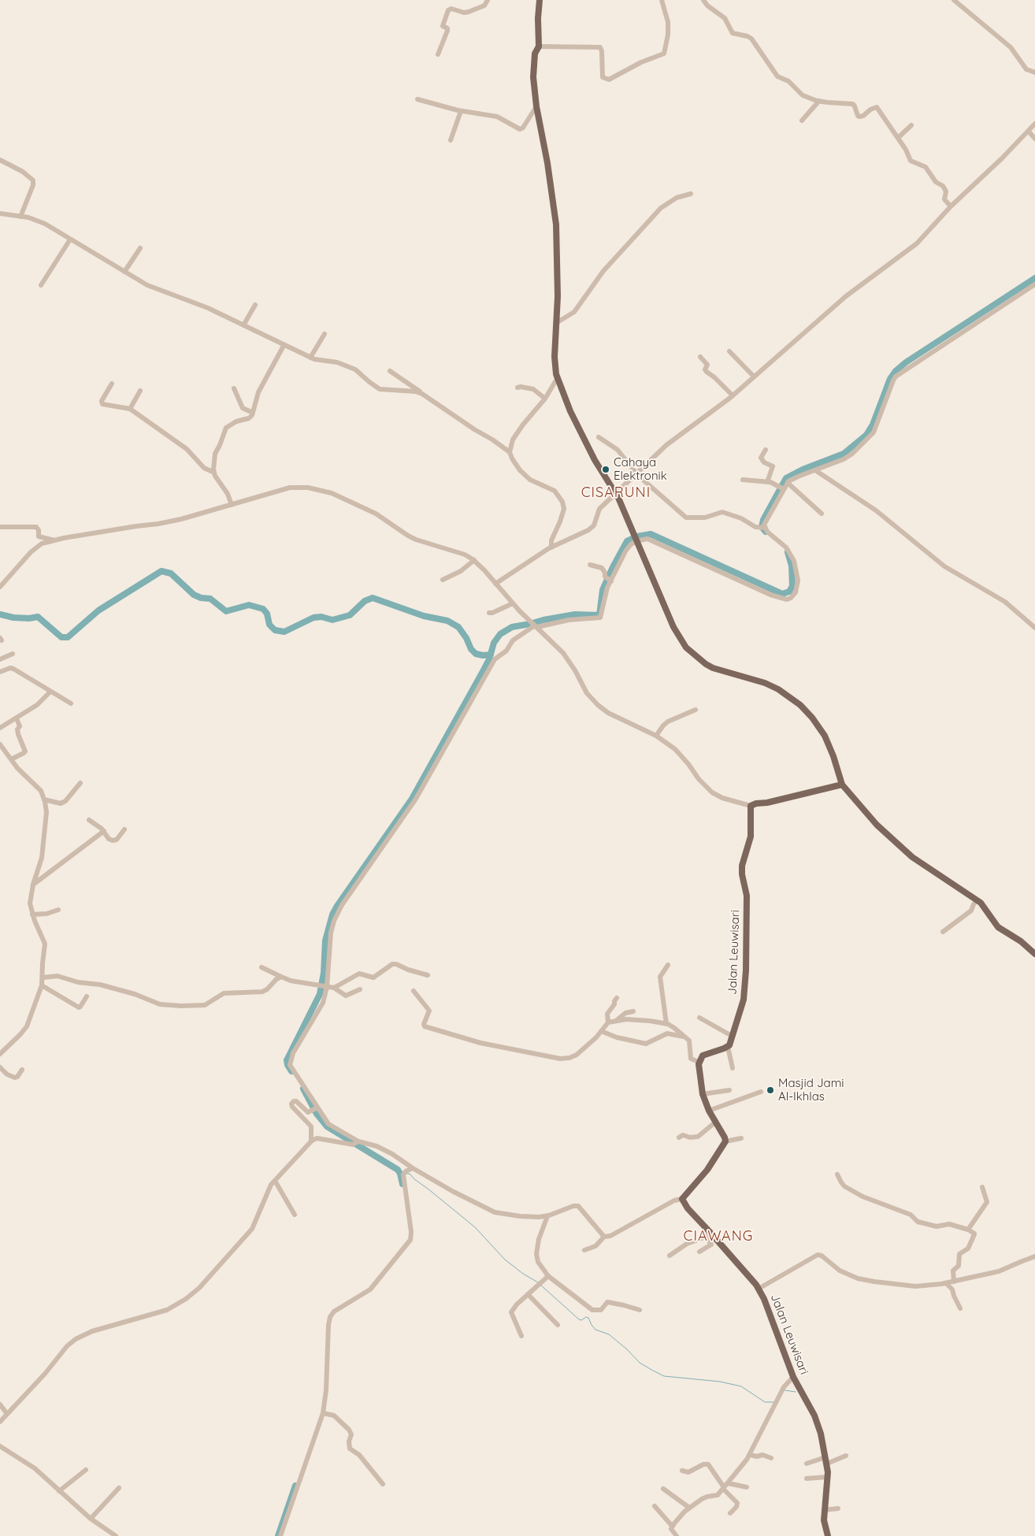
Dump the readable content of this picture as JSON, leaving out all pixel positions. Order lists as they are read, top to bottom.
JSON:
{
  "streets": {
    "main road": ["Jalan Leuwisari"]
  },
  "districts": ["CISARUNI", "CIAWANG"],
  "places": ["Cahaya Elektronik", "Masjid Jami Al-Ikhlas"]
}
